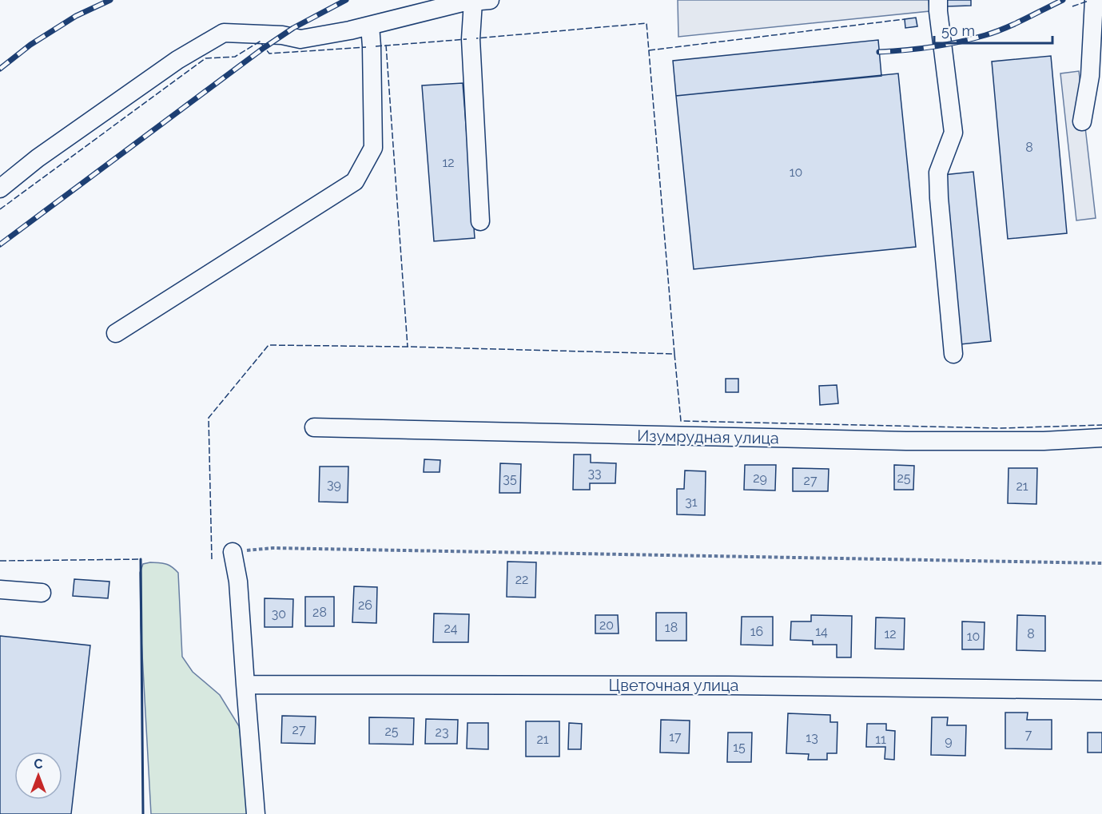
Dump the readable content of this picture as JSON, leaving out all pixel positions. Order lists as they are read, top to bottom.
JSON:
{
  "streets": {
    "street": ["Изумрудная улица", "Цветочная улица"]
  },
  "house_numbers": [
    "8",
    "12",
    "10",
    "33",
    "29",
    "25",
    "35",
    "27",
    "39",
    "21",
    "31",
    "22",
    "26",
    "28",
    "30",
    "20",
    "18",
    "24",
    "16",
    "14",
    "12",
    "8",
    "10",
    "27",
    "25",
    "23",
    "7",
    "17",
    "13",
    "21",
    "11",
    "9",
    "15"
  ],
  "scale_bar": "50 m",
  "north": "top"
}
